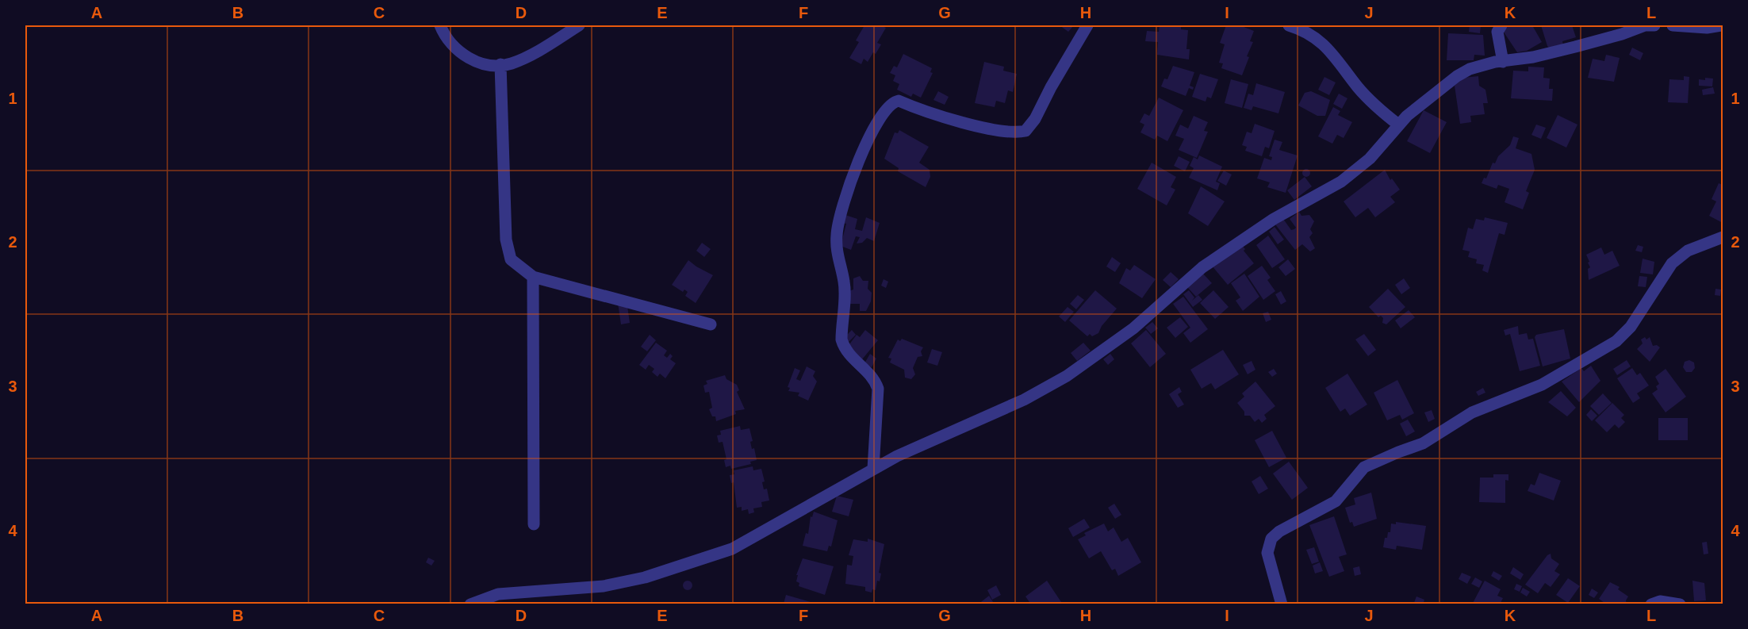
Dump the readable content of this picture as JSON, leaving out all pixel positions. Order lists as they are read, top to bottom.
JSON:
{
  "grid": {
    "columns": [
      "A",
      "B",
      "C",
      "D",
      "E",
      "F",
      "G",
      "H",
      "I",
      "J",
      "K",
      "L"
    ],
    "rows": [
      "1",
      "2",
      "3",
      "4"
    ]
  }
}
